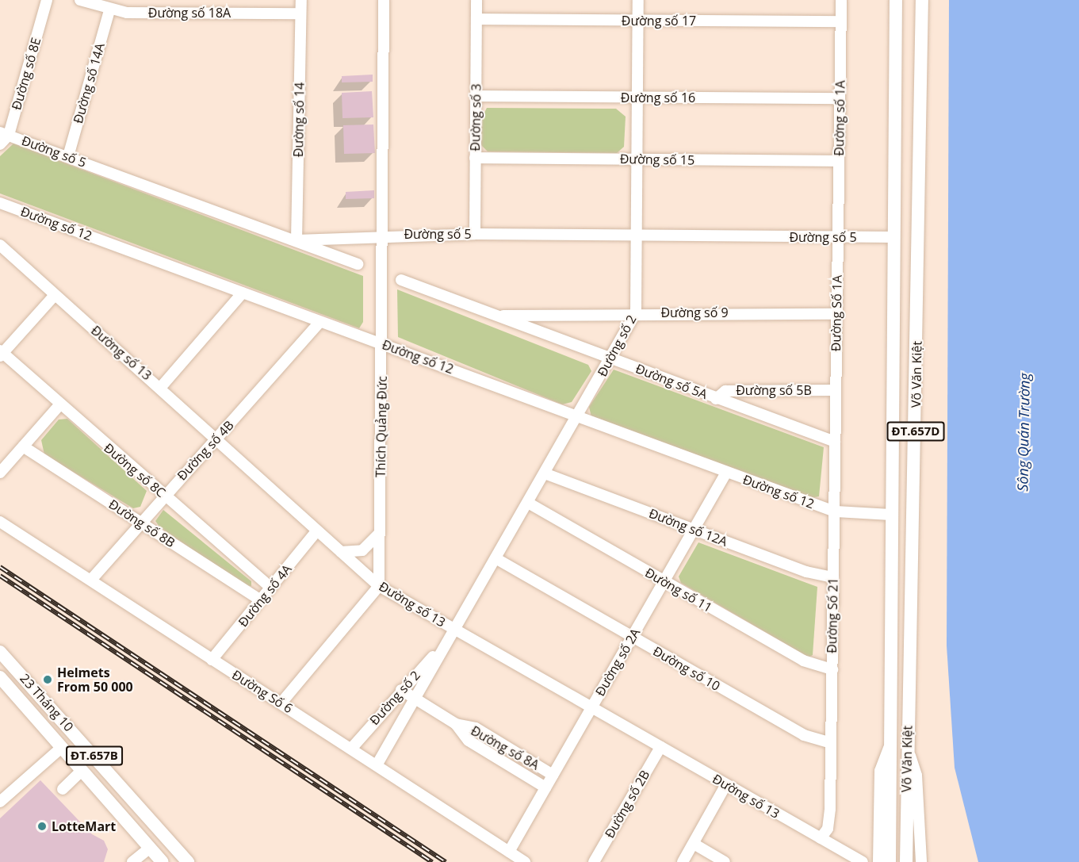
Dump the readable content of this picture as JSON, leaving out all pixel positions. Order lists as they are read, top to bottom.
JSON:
{
  "streets": {
    "main road": [
      "Võ Văn Kiệt",
      "ĐT.657D",
      "23 Tháng 10",
      "ĐT.657B"
    ],
    "street": [
      "Đường số 18A",
      "Đường số 17",
      "Đường số 8E",
      "Đường số 14A",
      "Đường số 16",
      "Đường số 3",
      "Đường số 1A",
      "Đường số 14",
      "Đường số 5",
      "Đường số 15",
      "Đường số 12",
      "Đường số 9",
      "Đường Số 1A",
      "Đường số 2",
      "Đường số 13",
      "Đường số 5A",
      "Đường số 5B",
      "Thích Quảng Đức",
      "Đường số 4B",
      "Đường số 8C",
      "Đường số 8B",
      "Đường số 12A",
      "Đường số 11",
      "Đường số 4A",
      "Đường Số 21",
      "Đường số 2A",
      "Đường số 10",
      "Đường Số 6",
      "Đường số 8A",
      "Đường số 2B"
    ]
  },
  "crossings": [
    ["Đường số 18A", "Đường số 14A"],
    ["Đường số 18A", "Đường số 14"],
    ["Đường số 17", "Đường số 3"],
    ["Đường số 17", "Đường số 1A"],
    ["Đường số 17", "Đường số 2"],
    ["Đường số 8E", "Đường số 5"],
    ["Đường số 14A", "Đường số 5"],
    ["Đường số 16", "Đường số 3"],
    ["Đường số 16", "Đường số 1A"],
    ["Đường số 16", "Đường số 2"],
    ["Đường số 3", "Đường số 5"],
    ["Đường số 3", "Đường số 15"],
    ["Đường số 1A", "Đường số 5"],
    ["Đường số 1A", "Đường số 15"],
    ["Đường số 1A", "Đường Số 1A"],
    ["Đường số 14", "Đường số 5"],
    ["Đường số 5", "Đường Số 1A"],
    ["Đường số 5", "Đường số 2"],
    ["Đường số 5", "Võ Văn Kiệt"],
    ["Đường số 5", "Thích Quảng Đức"],
    ["Đường số 15", "Đường số 2"],
    ["Đường số 12", "Đường số 2"],
    ["Đường số 12", "Võ Văn Kiệt"],
    ["Đường số 12", "Thích Quảng Đức"],
    ["Đường số 12", "Đường số 4B"],
    ["Đường số 12", "Đường Số 21"],
    ["Đường số 12", "Đường số 2A"],
    ["Đường số 9", "Đường Số 1A"],
    ["Đường số 9", "Đường số 2"],
    ["Đường số 9", "Đường số 5A"],
    ["Đường Số 1A", "Đường số 5B"],
    ["Đường Số 1A", "Đường Số 21"],
    ["Đường số 2", "Đường số 13"],
    ["Đường số 2", "Đường số 5A"],
    ["Đường số 2", "Đường số 12A"],
    ["Đường số 2", "Đường số 11"],
    ["Đường số 2", "Đường số 10"],
    ["Đường số 2", "Đường Số 6"],
    ["Đường số 2", "Đường số 8A"],
    ["Đường số 13", "Thích Quảng Đức"],
    ["Đường số 13", "Đường số 4B"],
    ["Đường số 13", "Đường số 4A"],
    ["Đường số 13", "Đường Số 21"],
    ["Đường số 13", "Đường số 2A"],
    ["Đường số 13", "Đường số 2B"],
    ["Đường số 5A", "Đường số 5B"],
    ["Đường số 5A", "Đường Số 21"],
    ["Đường số 5B", "Đường Số 21"],
    ["Đường số 4B", "Đường số 8C"],
    ["Đường số 4B", "Đường số 8B"],
    ["Đường số 4B", "Đường Số 6"],
    ["Đường số 8C", "Đường số 4A"],
    ["Đường số 8B", "Đường số 4A"],
    ["Đường số 12A", "Đường Số 21"],
    ["Đường số 12A", "Đường số 2A"],
    ["Đường số 11", "Đường Số 21"],
    ["Đường số 11", "Đường số 2A"],
    ["Đường số 4A", "Đường Số 6"],
    ["Đường Số 21", "Đường số 10"],
    ["Đường số 2A", "Đường số 10"],
    ["Đường số 2A", "Đường Số 6"],
    ["Đường số 2A", "Đường số 8A"]
  ],
  "water": ["Sông Quán Trường"],
  "places": ["Helmets From 50 000", "LotteMart"]
}
